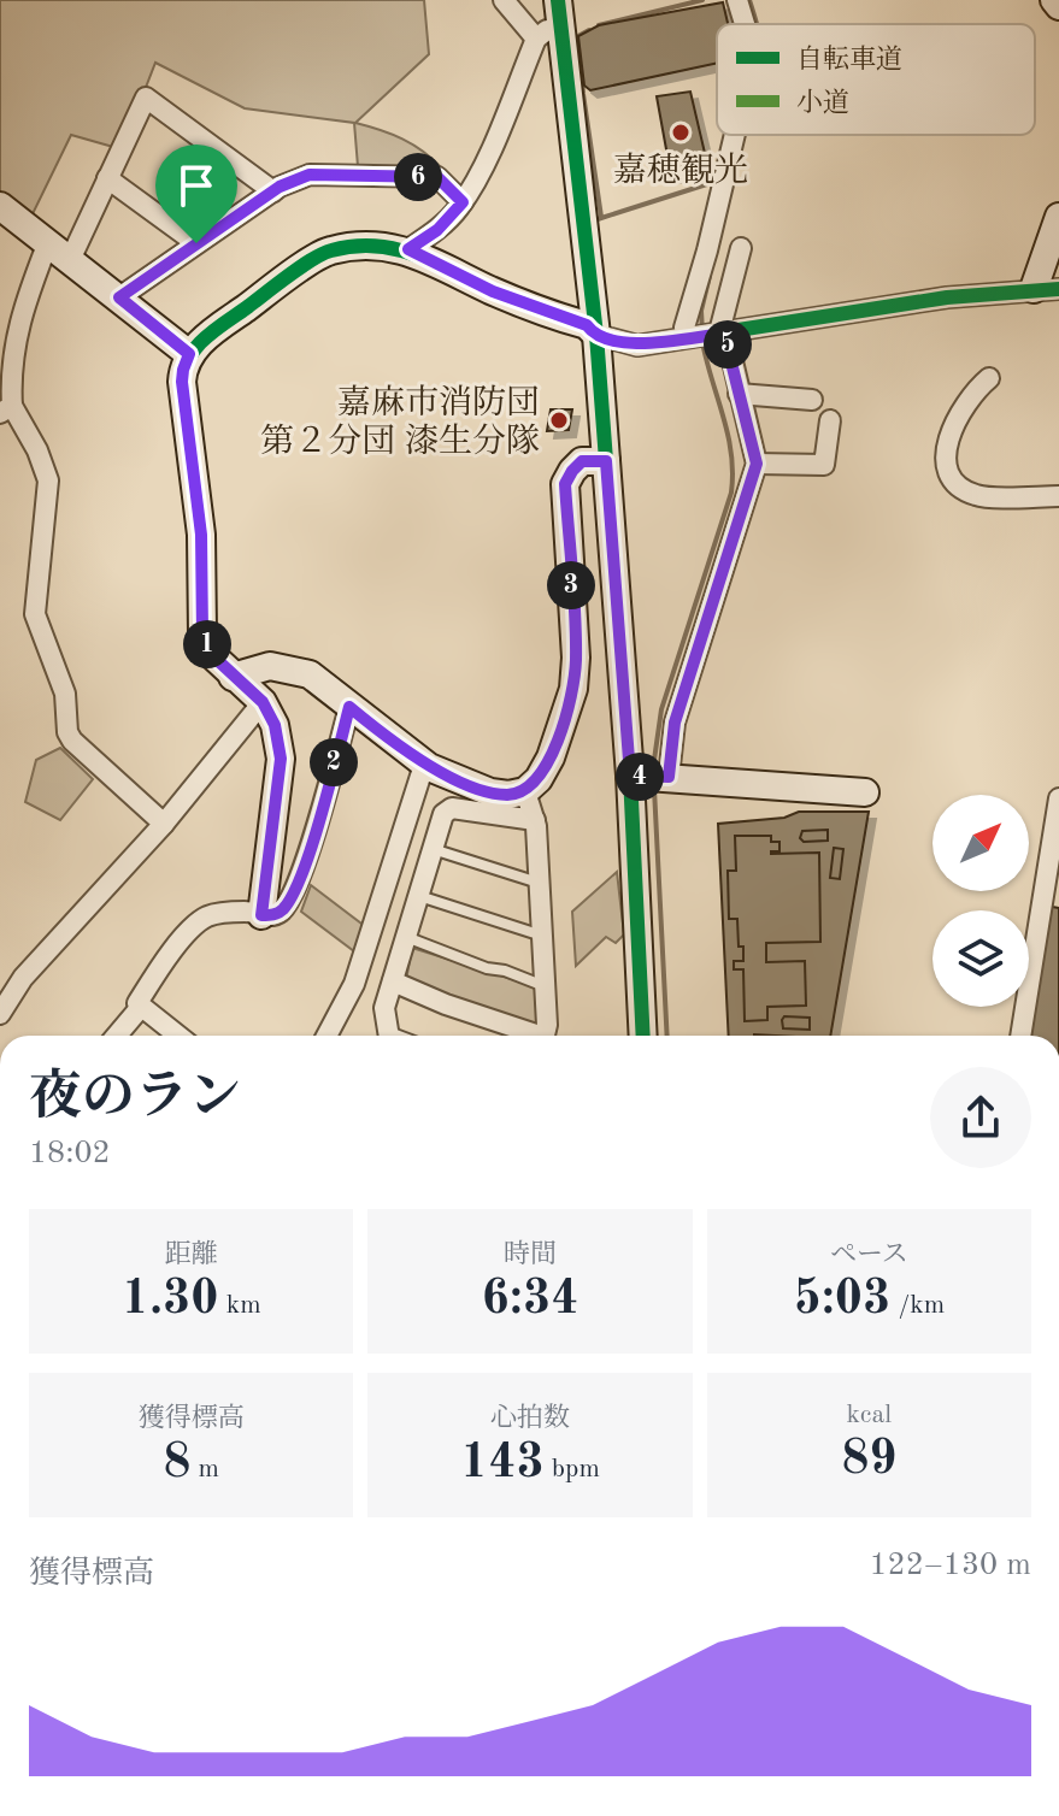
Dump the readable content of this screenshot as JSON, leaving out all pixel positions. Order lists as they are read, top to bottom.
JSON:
{
  "places": ["嘉穂観光", "嘉麻市消防団 第２分団 漆生分隊"],
  "legend": ["自転車道", "小道"],
  "north": "top right",
  "page": {
    "pins": [
      "6",
      "5",
      "3",
      "1",
      "2",
      "4"
    ],
    "heading": ["夜のラン", "18:02"],
    "stats": [
      ["距離", "1.30 km"],
      ["時間", "6:34"],
      ["ペース", "5:03 /km"],
      ["獲得標高", "8 m"],
      ["心拍数", "143 bpm"],
      ["kcal", "89"]
    ],
    "chart": ["獲得標高", "122–130 m"]
  }
}
